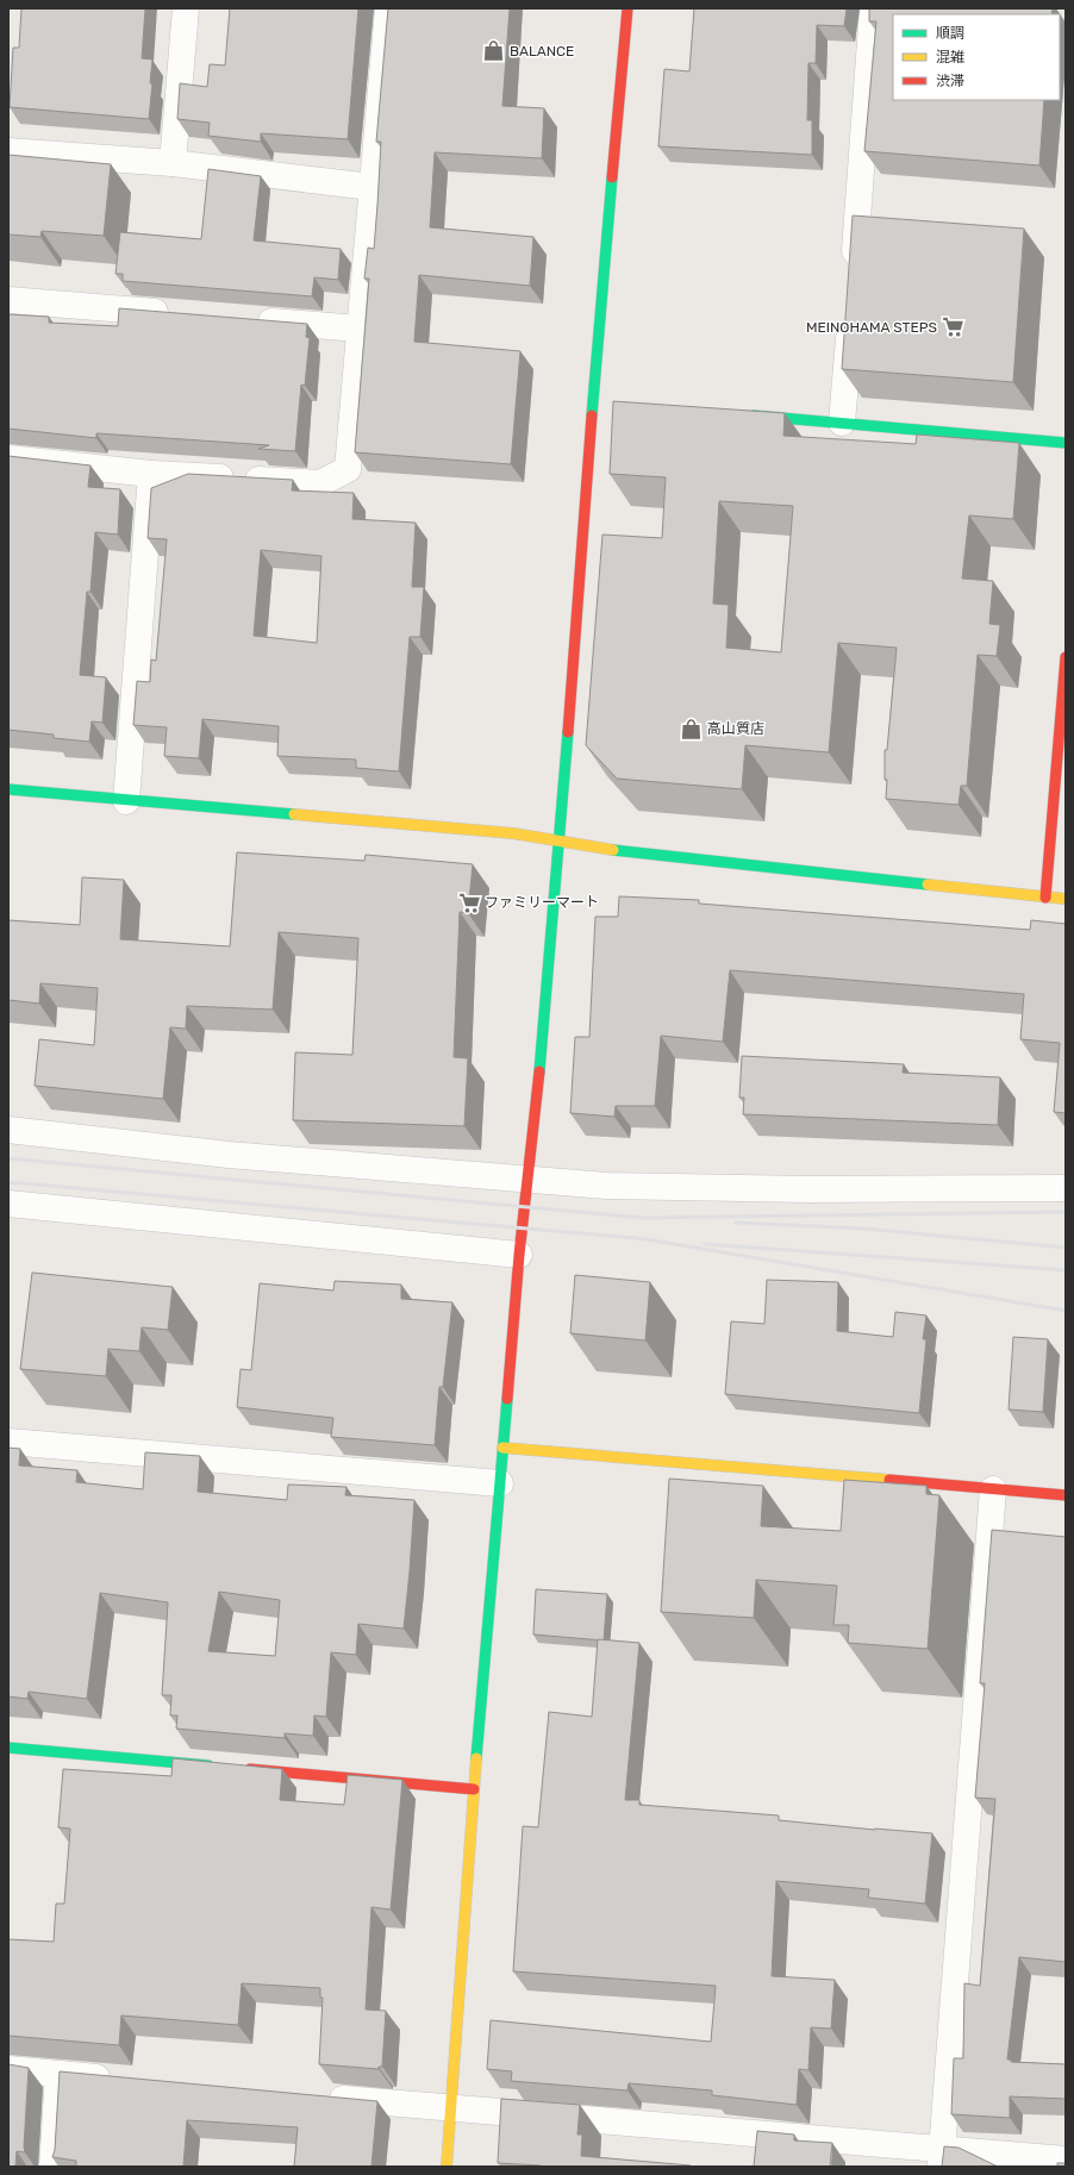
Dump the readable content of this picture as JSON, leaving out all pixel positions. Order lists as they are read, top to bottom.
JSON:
{
  "places": {
    "shop": ["BALANCE", "高山質店"],
    "supermarket": ["MEINOHAMA STEPS", "ファミリーマート"]
  },
  "legend": ["順調", "混雑", "渋滞"]
}
